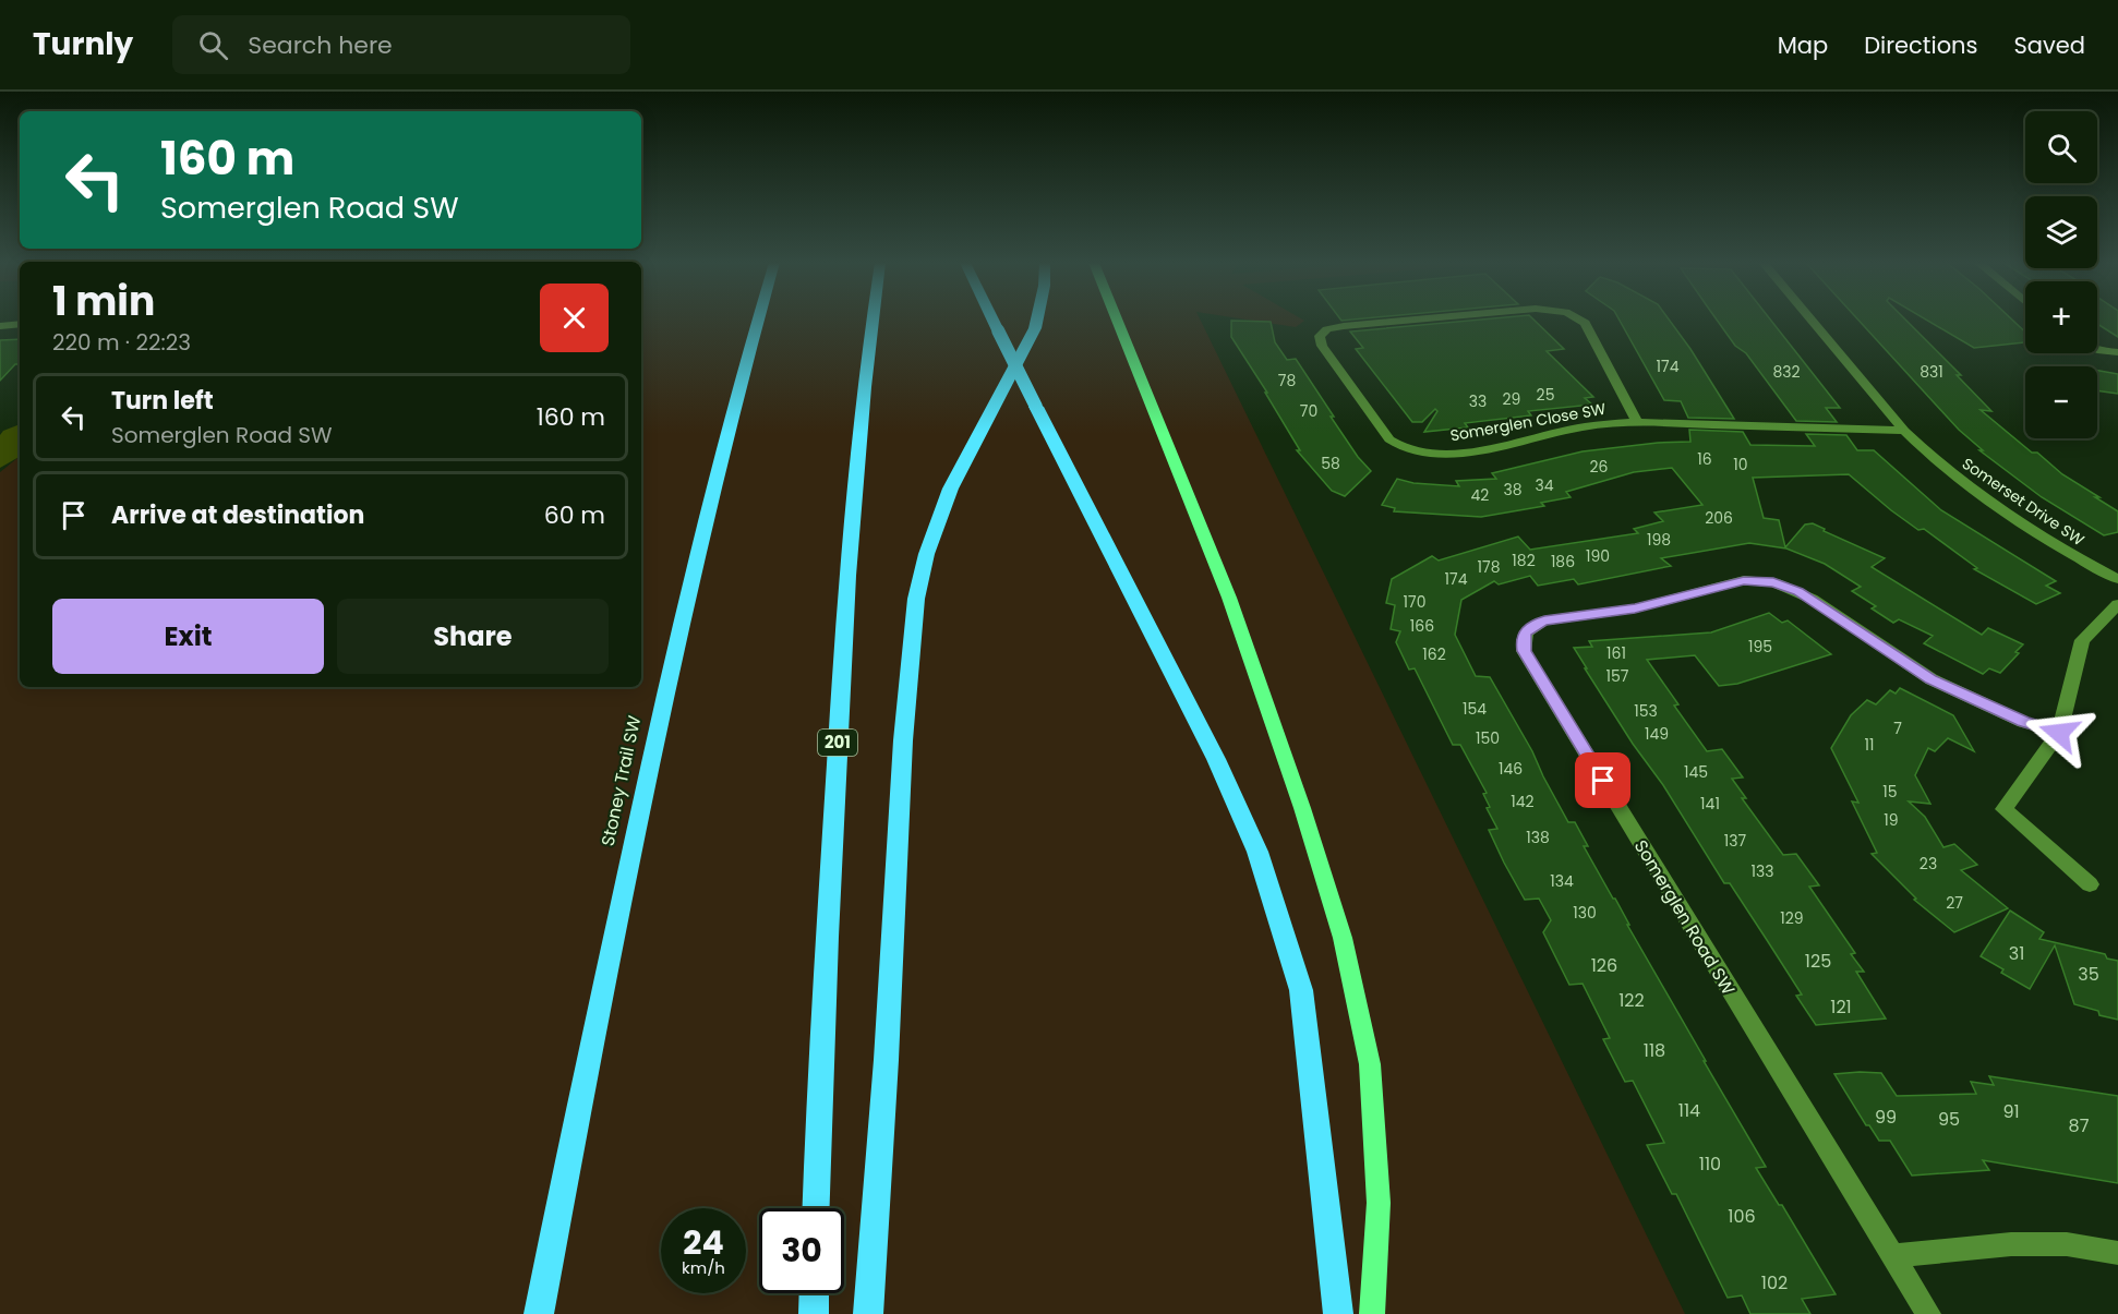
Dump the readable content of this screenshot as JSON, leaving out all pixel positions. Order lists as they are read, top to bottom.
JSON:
{
  "streets": {
    "highway": ["201", "Stoney Trail SW"],
    "street": ["Somerglen Close SW", "Somerset Drive SW", "Somerglen Road SW"]
  },
  "crossings": [
    ["Somerglen Close SW", "Somerset Drive SW"]
  ],
  "house_numbers": [
    "174",
    "832",
    "831",
    "78",
    "25",
    "29",
    "33",
    "70",
    "16",
    "58",
    "10",
    "26",
    "34",
    "38",
    "42",
    "206",
    "198",
    "190",
    "182",
    "186",
    "178",
    "174",
    "170",
    "166",
    "195",
    "161",
    "162",
    "157",
    "154",
    "153",
    "7",
    "149",
    "150",
    "11",
    "146",
    "145",
    "15",
    "142",
    "141",
    "19",
    "138",
    "137",
    "23",
    "133",
    "134",
    "27",
    "130",
    "129",
    "31",
    "125",
    "126",
    "35",
    "122",
    "121",
    "118",
    "114",
    "91",
    "99",
    "95",
    "87",
    "110",
    "106",
    "102"
  ],
  "page": {
    "header": "Turnly",
    "search": "Search here",
    "nav": ["Map", "Directions", "Saved"],
    "map_buttons": ["+", "−"],
    "turn": ["160 m", "Somerglen Road SW"],
    "heading": ["1 min", "220 m · 22:23"],
    "list": [
      {
        "name": "Turn left",
        "note": "Somerglen Road SW",
        "value": "160 m"
      },
      {
        "name": "Arrive at destination",
        "value": "60 m"
      }
    ],
    "buttons": ["Exit", "Share"],
    "speed": "24 km/h",
    "limit": "30"
  }
}
